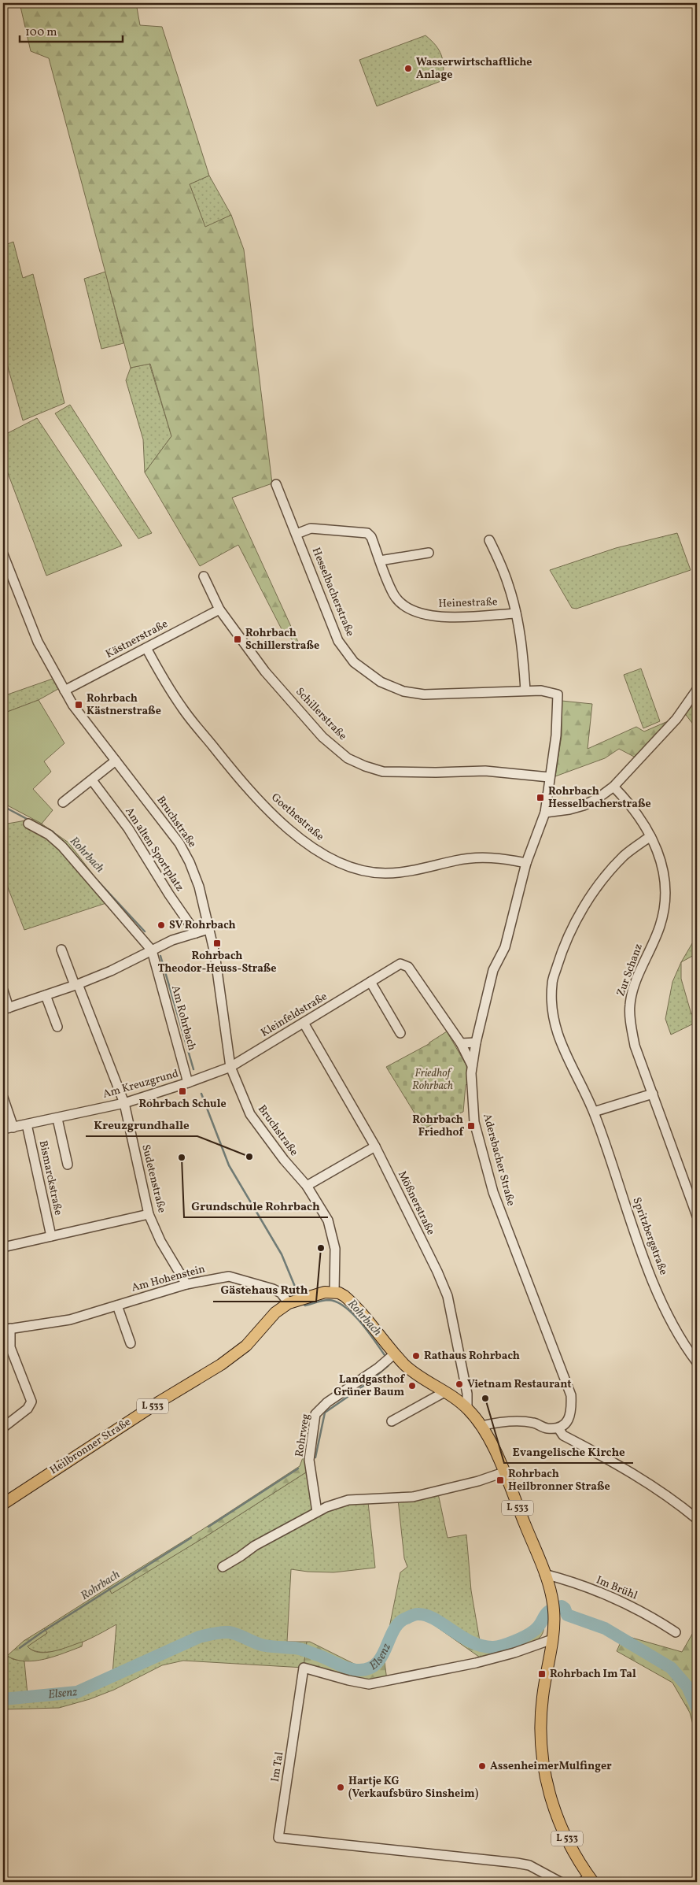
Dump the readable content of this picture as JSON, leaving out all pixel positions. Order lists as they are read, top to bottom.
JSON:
{
  "streets": {
    "main road": ["L 533", "Heilbronner Straße"],
    "street": [
      "Hesselbacherstraße",
      "Heinestraße",
      "Kästnerstraße",
      "Schillerstraße",
      "Goethestraße",
      "Bruchstraße",
      "Am alten Sportplatz",
      "Zur Schanz",
      "Kleinfeldstraße",
      "Am Rohrbach",
      "Am Kreuzgrund",
      "Adersbacher Straße",
      "Bismarckstraße",
      "Sudetenstraße",
      "Mößnerstraße",
      "Spritzbergstraße",
      "Am Hohenstein",
      "Rohrweg",
      "Im Brühl",
      "Im Tal"
    ]
  },
  "crossings": [
    ["Hesselbacherstraße", "Heinestraße"],
    ["Hesselbacherstraße", "Adersbacher Straße"],
    ["Kästnerstraße", "Schillerstraße"],
    ["Kästnerstraße", "Goethestraße"],
    ["Kästnerstraße", "Bruchstraße"],
    ["Schillerstraße", "Adersbacher Straße"],
    ["Goethestraße", "Adersbacher Straße"],
    ["Bruchstraße", "Kleinfeldstraße"],
    ["Bruchstraße", "Am Kreuzgrund"],
    ["Bruchstraße", "L 533"],
    ["Bruchstraße", "Heilbronner Straße"],
    ["Zur Schanz", "Spritzbergstraße"],
    ["Kleinfeldstraße", "Am Kreuzgrund"],
    ["Kleinfeldstraße", "Adersbacher Straße"],
    ["Kleinfeldstraße", "Mößnerstraße"],
    ["Am Rohrbach", "Am Kreuzgrund"],
    ["Am Kreuzgrund", "Bismarckstraße"],
    ["Am Kreuzgrund", "Sudetenstraße"],
    ["Sudetenstraße", "Am Hohenstein"],
    ["Mößnerstraße", "L 533"],
    ["Am Hohenstein", "Heilbronner Straße"],
    ["L 533", "Rohrweg"],
    ["L 533", "Heilbronner Straße"],
    ["L 533", "Im Brühl"],
    ["L 533", "Im Tal"]
  ],
  "water": ["Rohrbach", "Elsenz"],
  "parks": ["Friedhof Rohrbach"],
  "places": {
    "other": [
      "Wasserwirtschaftliche Anlage",
      "SV Rohrbach",
      "Kreuzgrundhalle",
      "Grundschule Rohrbach",
      "Gästehaus Ruth",
      "Rathaus Rohrbach",
      "Vietnam Restaurant",
      "Landgasthof Grüner Baum",
      "Evangelische Kirche",
      "AssenheimerMulfinger",
      "Hartje KG (Verkaufsbüro Sinsheim)"
    ],
    "transit": [
      "Rohrbach Schillerstraße",
      "Rohrbach Kästnerstraße",
      "Rohrbach Hesselbacherstraße",
      "Rohrbach Theodor-Heuss-Straße",
      "Rohrbach Schule",
      "Rohrbach Friedhof",
      "Rohrbach Heilbronner Straße",
      "Rohrbach Im Tal"
    ]
  },
  "scale_bar": "100 m"
}
